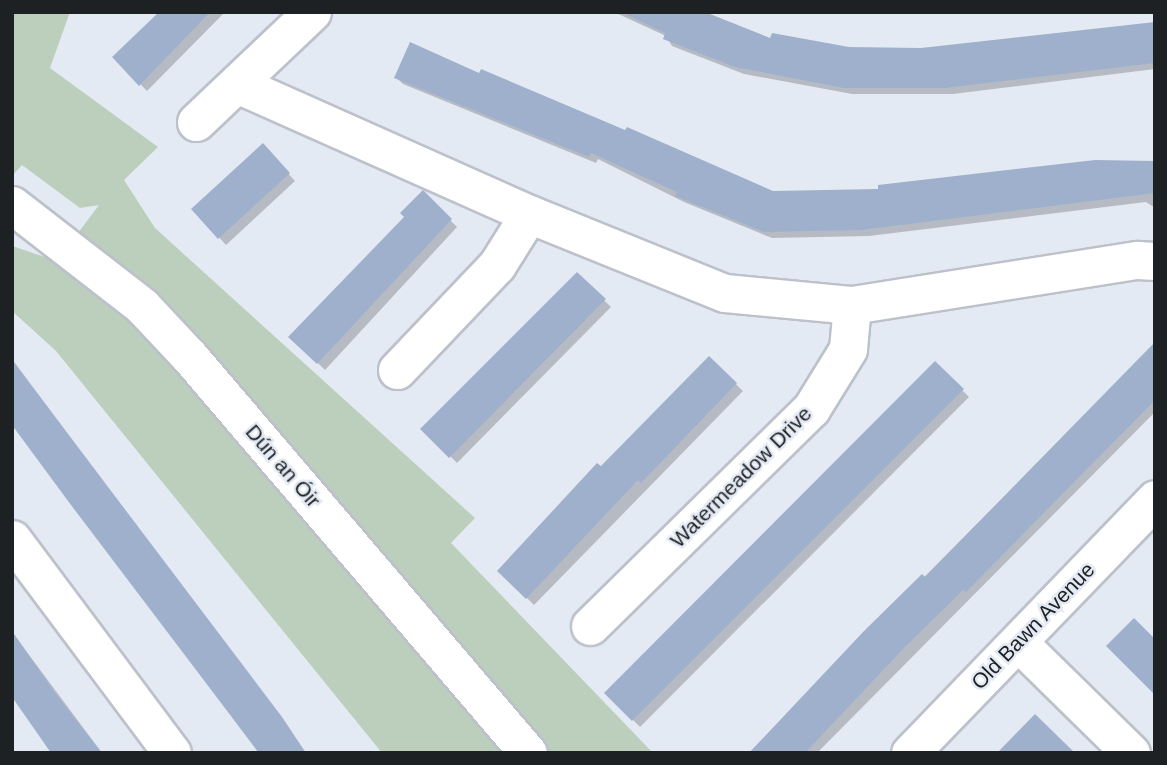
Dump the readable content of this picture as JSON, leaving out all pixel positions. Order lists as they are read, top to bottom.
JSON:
{
  "streets": {
    "street": ["Dún an Óir", "Watermeadow Drive", "Old Bawn Avenue"]
  }
}
